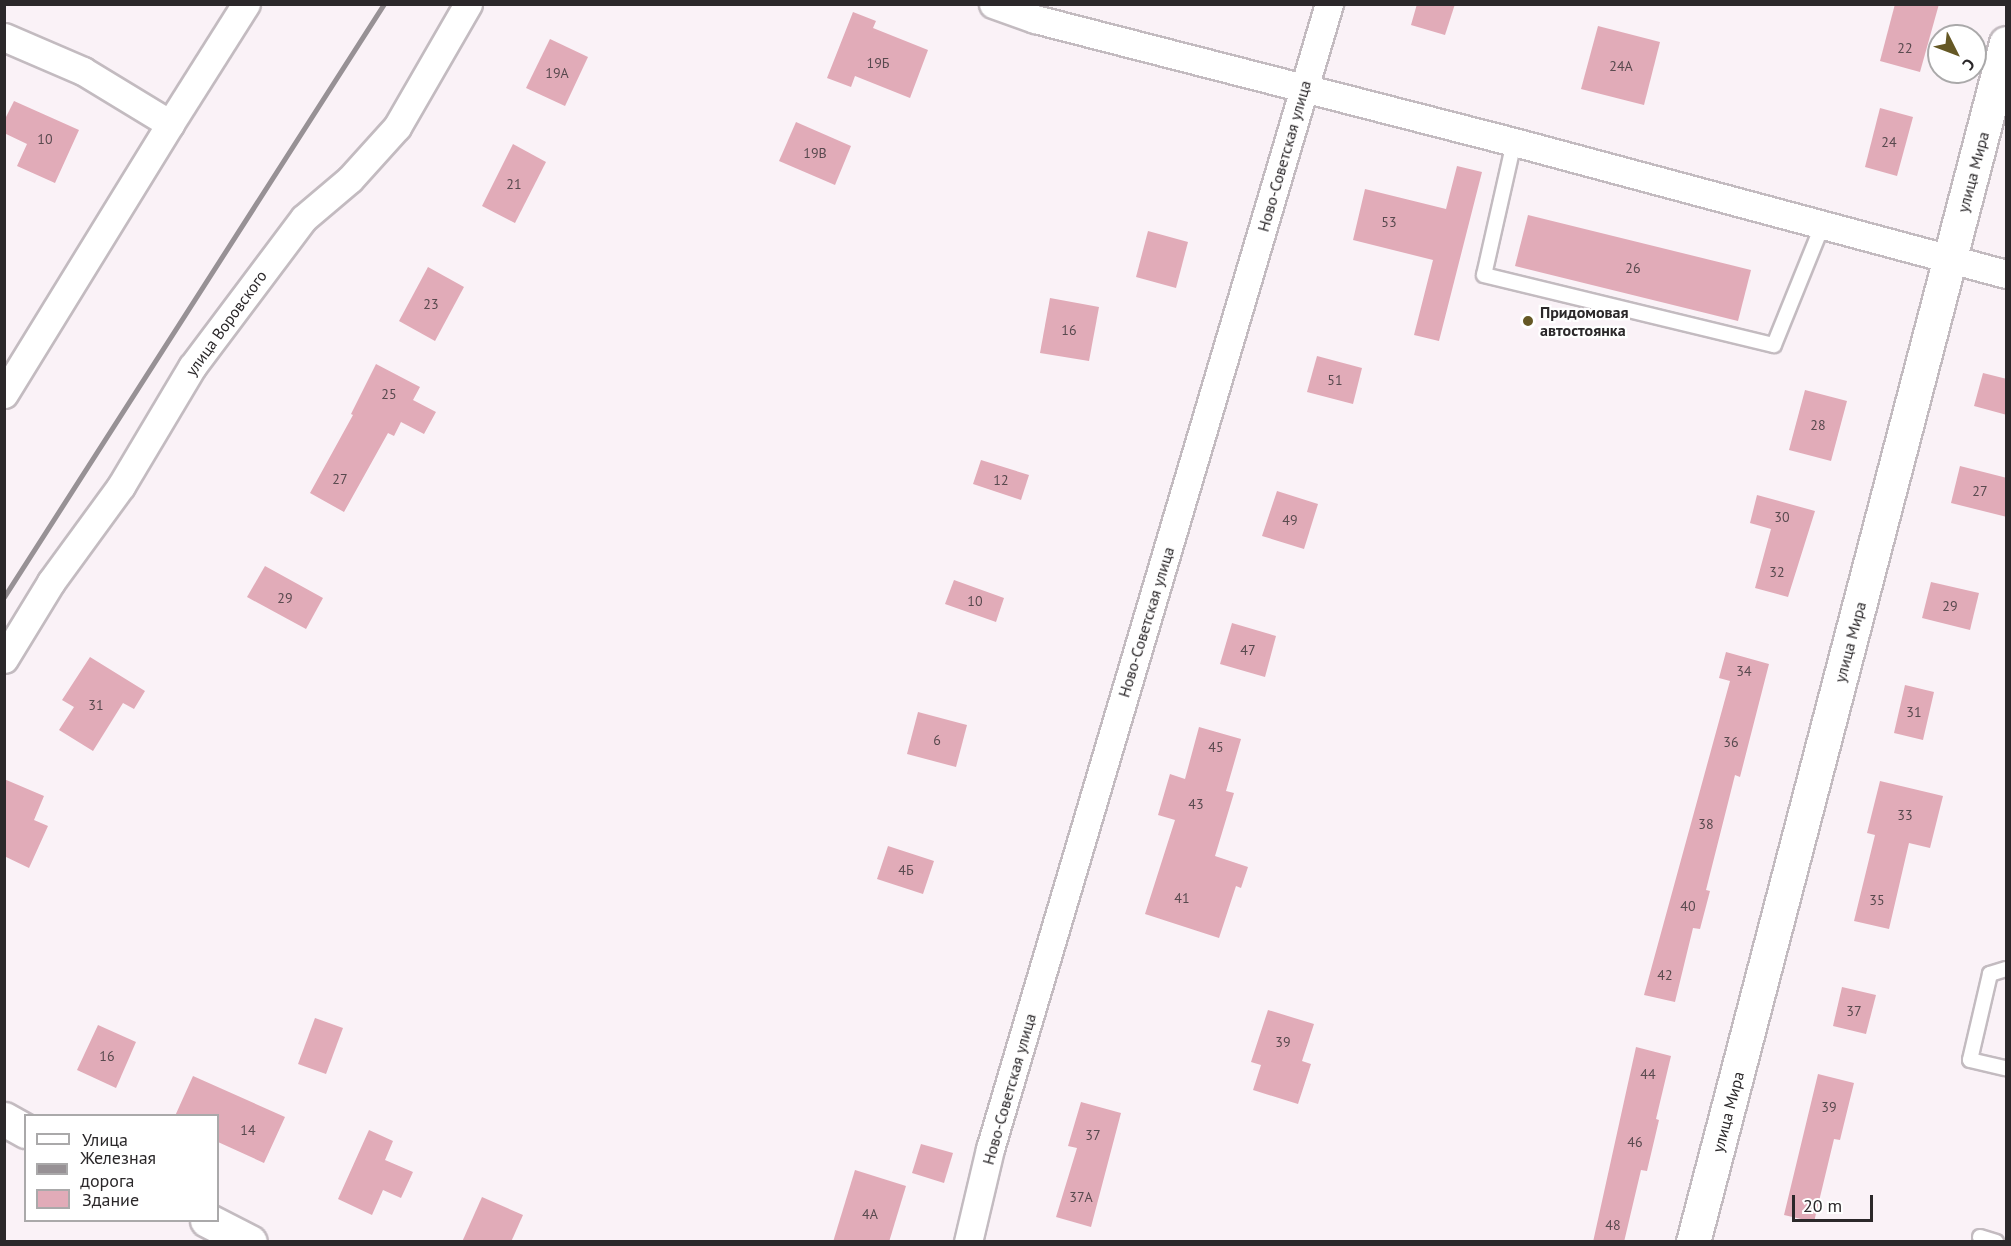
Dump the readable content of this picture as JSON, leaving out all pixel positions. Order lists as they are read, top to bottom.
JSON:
{
  "streets": {
    "street": ["Ново-Советская улица", "улица Мира", "улица Воровского"]
  },
  "places": ["Придомовая автостоянка"],
  "house_numbers": [
    "22",
    "19Б",
    "24А",
    "19А",
    "10",
    "24",
    "19В",
    "21",
    "53",
    "26",
    "23",
    "16",
    "51",
    "25",
    "28",
    "27",
    "12",
    "27",
    "30",
    "49",
    "32",
    "29",
    "10",
    "29",
    "47",
    "34",
    "31",
    "31",
    "6",
    "36",
    "45",
    "43",
    "33",
    "38",
    "4Б",
    "41",
    "35",
    "40",
    "42",
    "37",
    "39",
    "16",
    "44",
    "39",
    "14",
    "37",
    "46",
    "37А",
    "4А",
    "48"
  ],
  "legend": ["Улица", "Железная дорога", "Здание"],
  "scale_bar": "20 m",
  "north": "bottom right"
}
